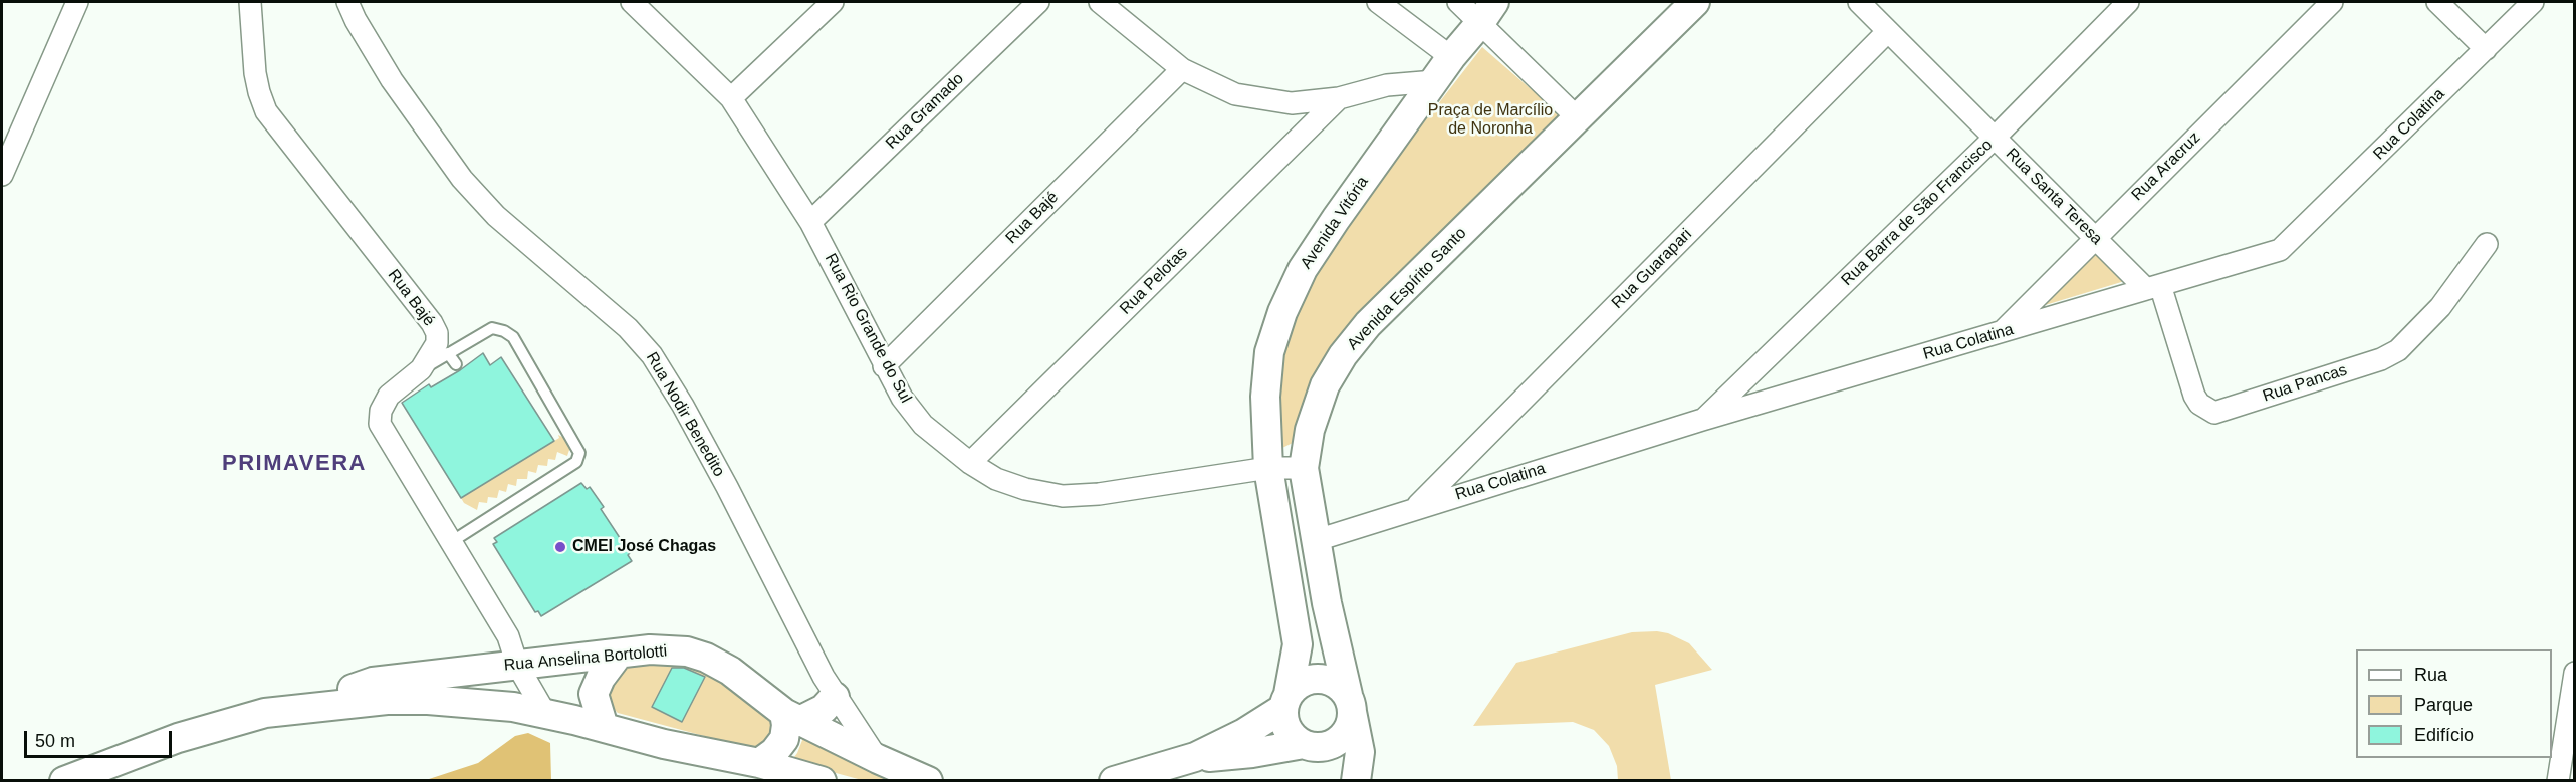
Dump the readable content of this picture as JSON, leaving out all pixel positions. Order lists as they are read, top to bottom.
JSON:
{
  "streets": {
    "street": [
      "Rua Gramado",
      "Rua Colatina",
      "Rua Aracruz",
      "Rua Santa Teresa",
      "Rua Barra de São Francisco",
      "Rua Bajé",
      "Avenida Vitória",
      "Rua Guarapari",
      "Rua Pelotas",
      "Avenida Espírito Santo",
      "Rua Rio Grande do Sul",
      "Rua Pancas",
      "Rua Nodir Benedito",
      "Rua Anselina Bortolotti"
    ]
  },
  "crossings": [
    ["Rua Gramado", "Rua Rio Grande do Sul"],
    ["Rua Colatina", "Rua Aracruz"],
    ["Rua Colatina", "Rua Santa Teresa"],
    ["Rua Colatina", "Rua Barra de São Francisco"],
    ["Rua Colatina", "Rua Guarapari"],
    ["Rua Colatina", "Avenida Espírito Santo"],
    ["Rua Colatina", "Rua Pancas"],
    ["Rua Aracruz", "Rua Santa Teresa"],
    ["Rua Santa Teresa", "Rua Barra de São Francisco"],
    ["Rua Santa Teresa", "Rua Guarapari"],
    ["Rua Santa Teresa", "Rua Pancas"],
    ["Rua Bajé", "Rua Rio Grande do Sul"],
    ["Rua Bajé", "Rua Anselina Bortolotti"],
    ["Avenida Vitória", "Avenida Espírito Santo"],
    ["Avenida Vitória", "Rua Rio Grande do Sul"],
    ["Rua Pelotas", "Rua Rio Grande do Sul"],
    ["Rua Nodir Benedito", "Rua Anselina Bortolotti"]
  ],
  "districts": ["PRIMAVERA"],
  "parks": ["Praça de Marcílio de Noronha"],
  "places": ["CMEI José Chagas"],
  "legend": ["Rua", "Parque", "Edifício"],
  "scale_bar": "50 m"
}
